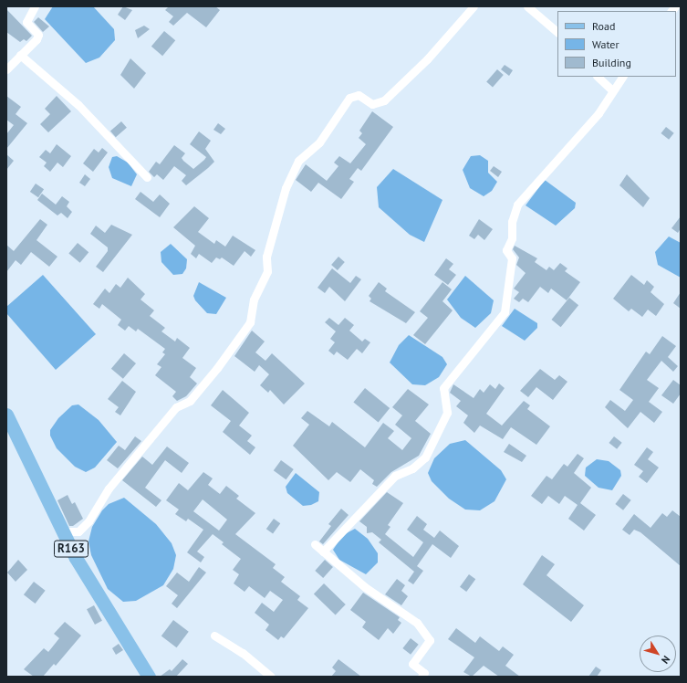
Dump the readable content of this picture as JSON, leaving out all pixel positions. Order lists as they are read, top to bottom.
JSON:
{
  "streets": {
    "main road": ["R163"]
  },
  "legend": ["Road", "Water", "Building"],
  "north": "bottom right"
}
